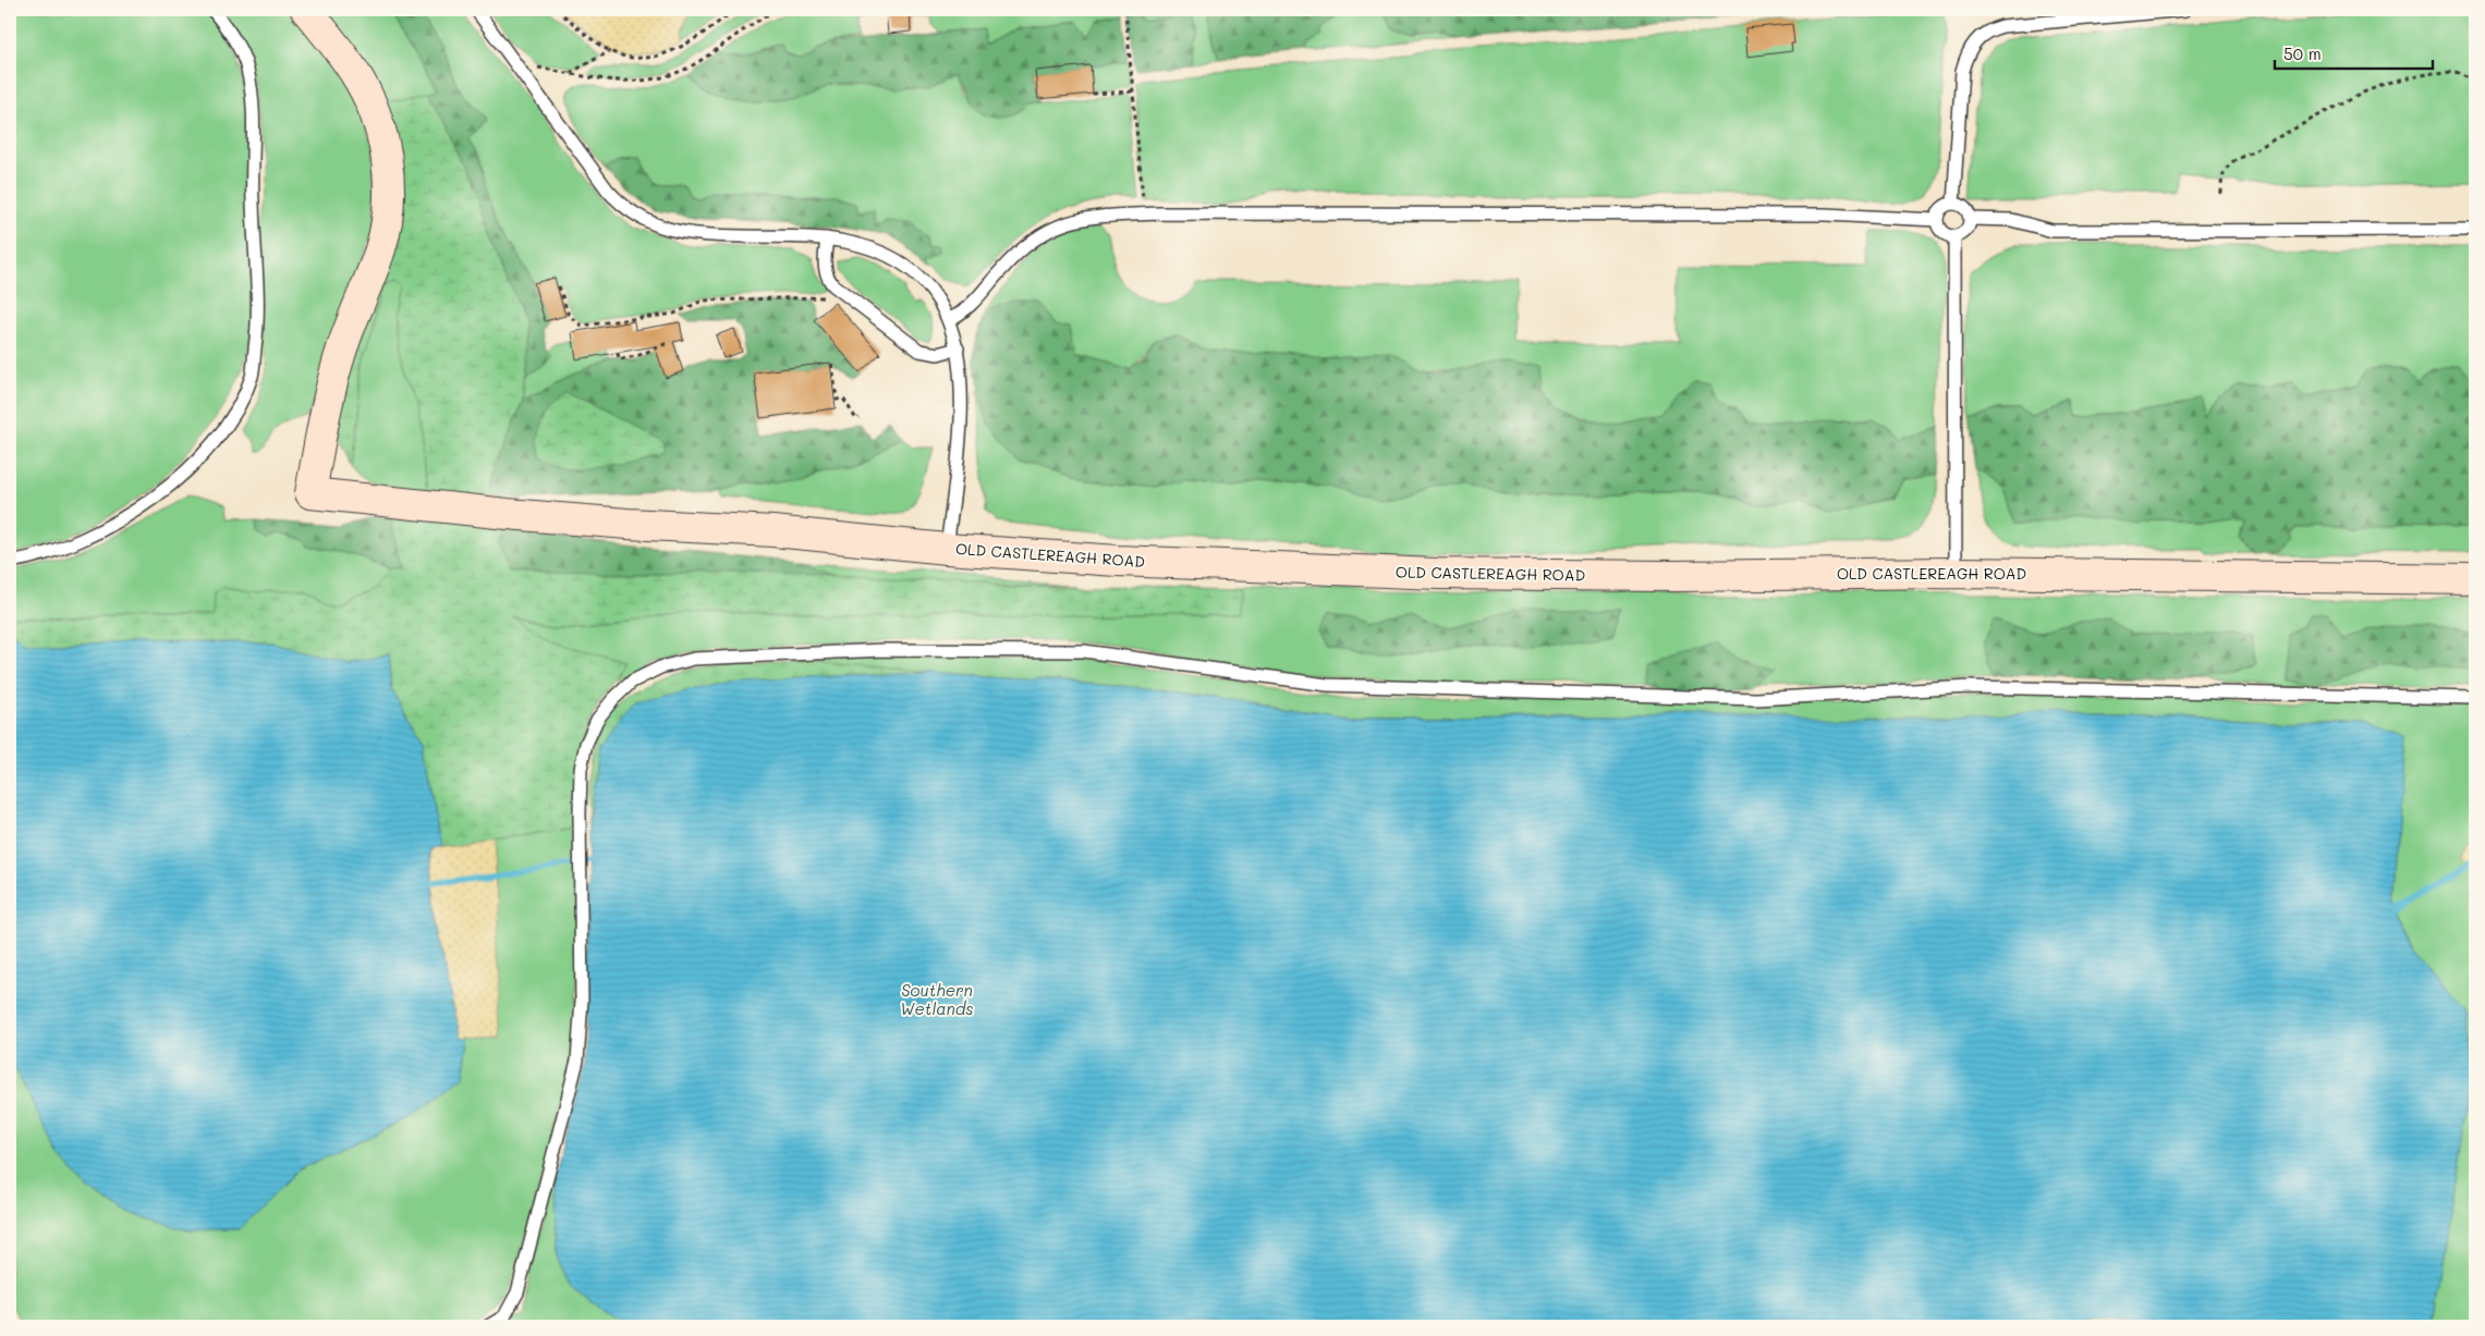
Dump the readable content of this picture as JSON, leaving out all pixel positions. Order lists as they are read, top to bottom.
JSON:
{
  "streets": {
    "street": ["OLD CASTLEREAGH ROAD"]
  },
  "water": ["Southern Wetlands"],
  "scale_bar": "50 m"
}
